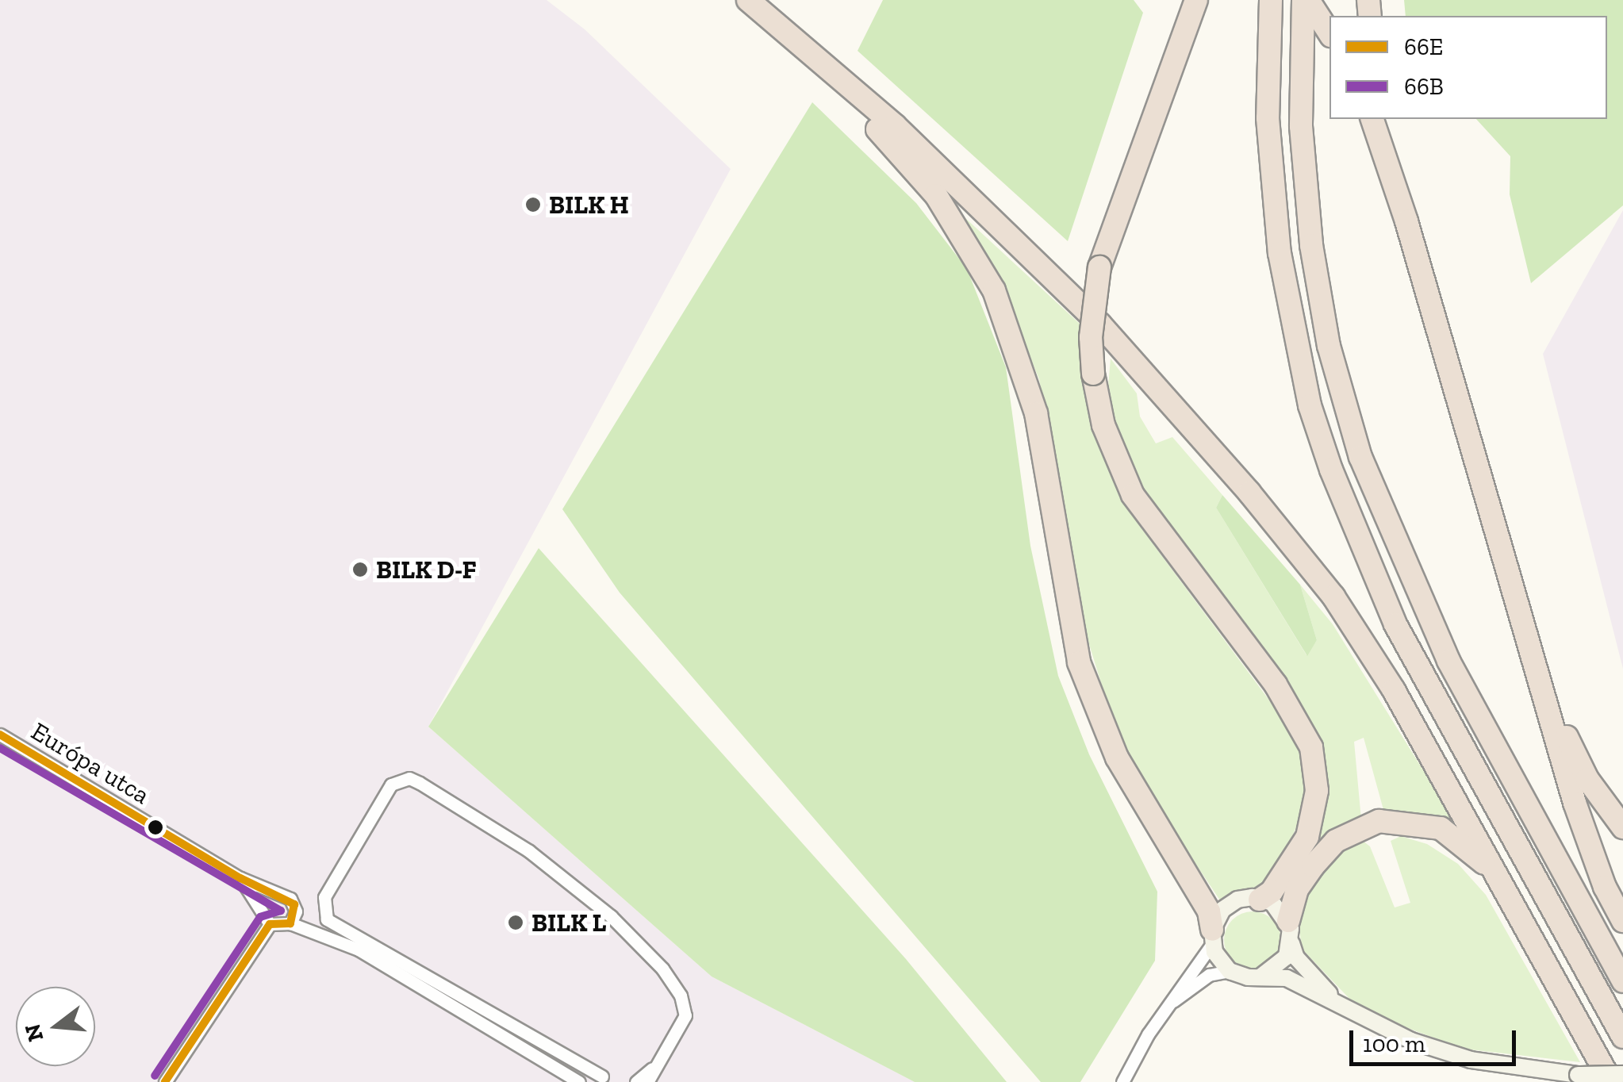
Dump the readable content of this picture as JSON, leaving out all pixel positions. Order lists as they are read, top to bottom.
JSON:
{
  "streets": {
    "street": ["Európa utca"]
  },
  "places": ["BILK H", "BILK D-F", "BILK L"],
  "lines": ["transit line 66E", "transit line 66B"],
  "legend": ["66E", "66B"],
  "scale_bar": "100 m",
  "north": "left"
}
